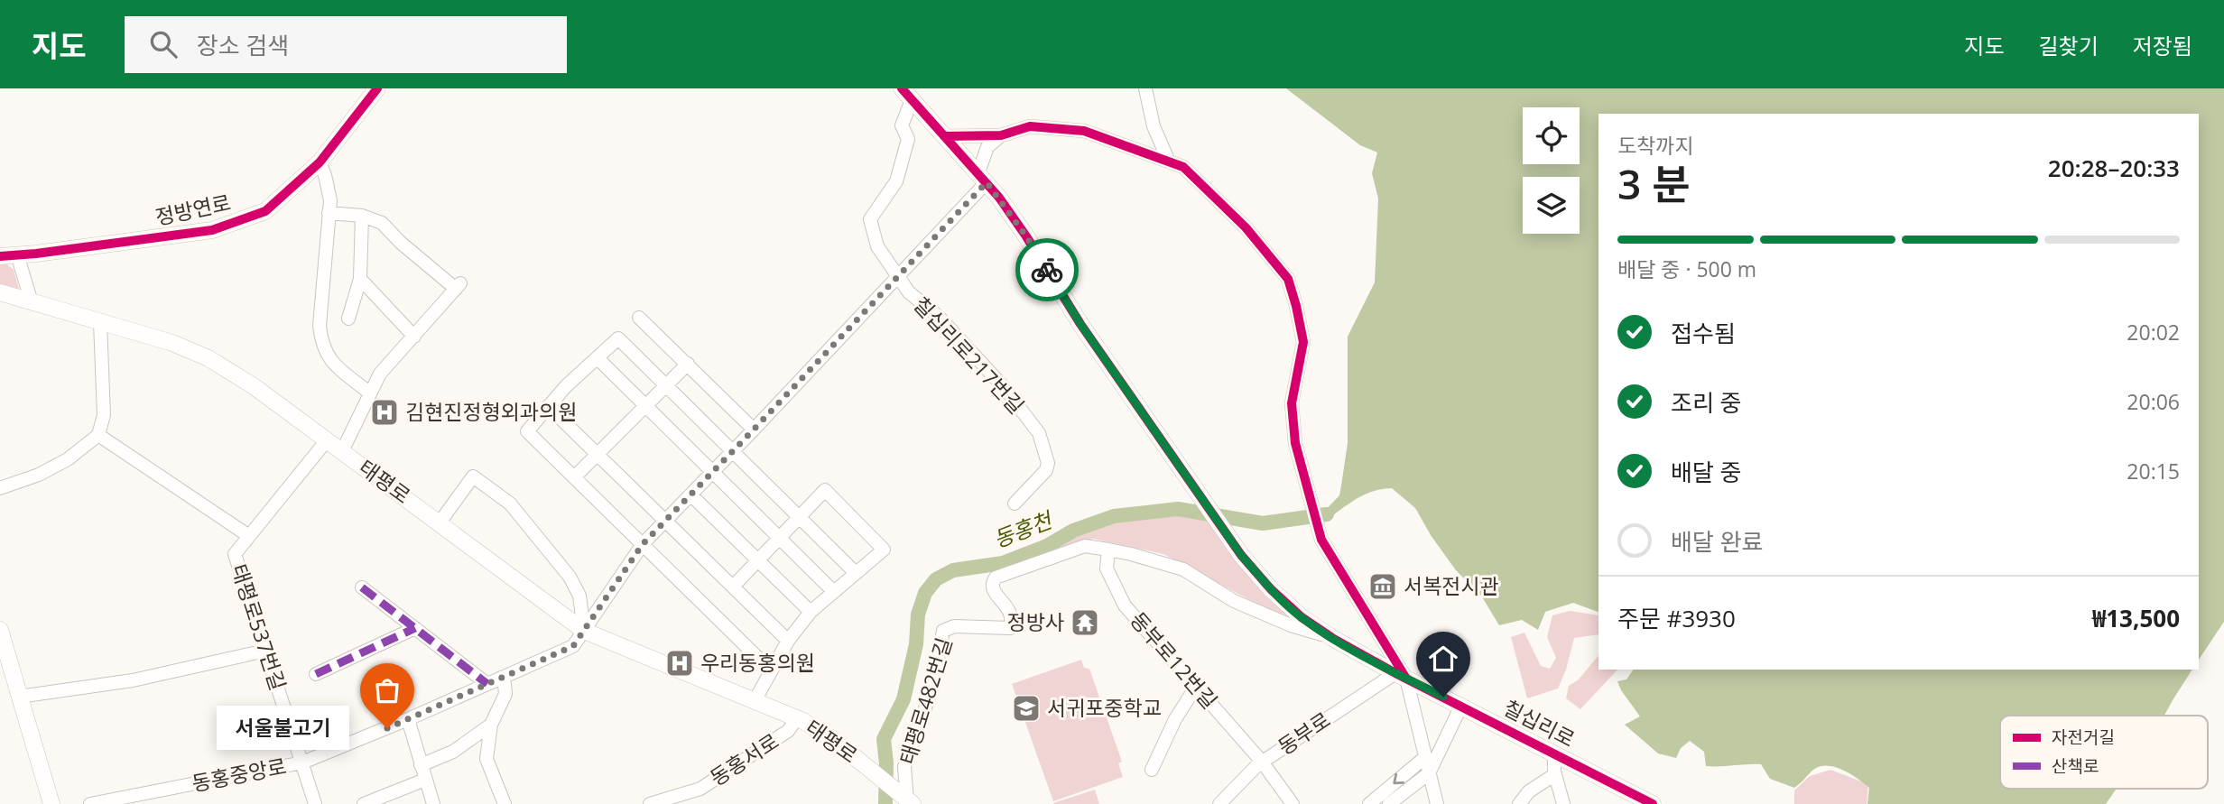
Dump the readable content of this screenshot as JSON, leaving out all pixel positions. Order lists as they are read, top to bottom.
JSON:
{
  "streets": {
    "main road": ["정방연로", "태평로", "칠십리로"],
    "street": [
      "칠십리로217번길",
      "태평로537번길",
      "동부로12번길",
      "태평로482번길",
      "동부로",
      "동홍서로",
      "동홍중앙로"
    ]
  },
  "crossings": [
    ["칠십리로217번길", "동홍중앙로"],
    ["태평로", "태평로537번길"],
    ["태평로", "태평로482번길"],
    ["태평로", "동홍서로"],
    ["태평로", "동홍중앙로"],
    ["태평로537번길", "동홍중앙로"],
    ["동부로12번길", "태평로482번길"],
    ["동부로12번길", "동부로"],
    ["태평로482번길", "칠십리로"],
    ["칠십리로", "동부로"],
    ["칠십리로", "동홍중앙로"]
  ],
  "water": ["동홍천"],
  "places": {
    "hospital": ["김현진정형외과의원", "우리동홍의원"],
    "museum": ["서복전시관"],
    "temple": ["정방사"],
    "school or university": ["서귀포중학교"],
    "other": ["서울불고기"]
  },
  "legend": ["자전거길", "산책로"],
  "page": {
    "header": "지도",
    "search": "장소 검색",
    "nav": ["지도", "길찾기", "저장됨"],
    "heading": ["3 분", "도착까지", "20:28–20:33"],
    "panel": ["주문 #3930", "₩13,500"],
    "bar": "배달 중 · 500 m",
    "list": [
      ["접수됨", "20:02"],
      ["조리 중", "20:06"],
      ["배달 중", "20:15"],
      "배달 완료"
    ],
    "bubble": "서울불고기"
  }
}
